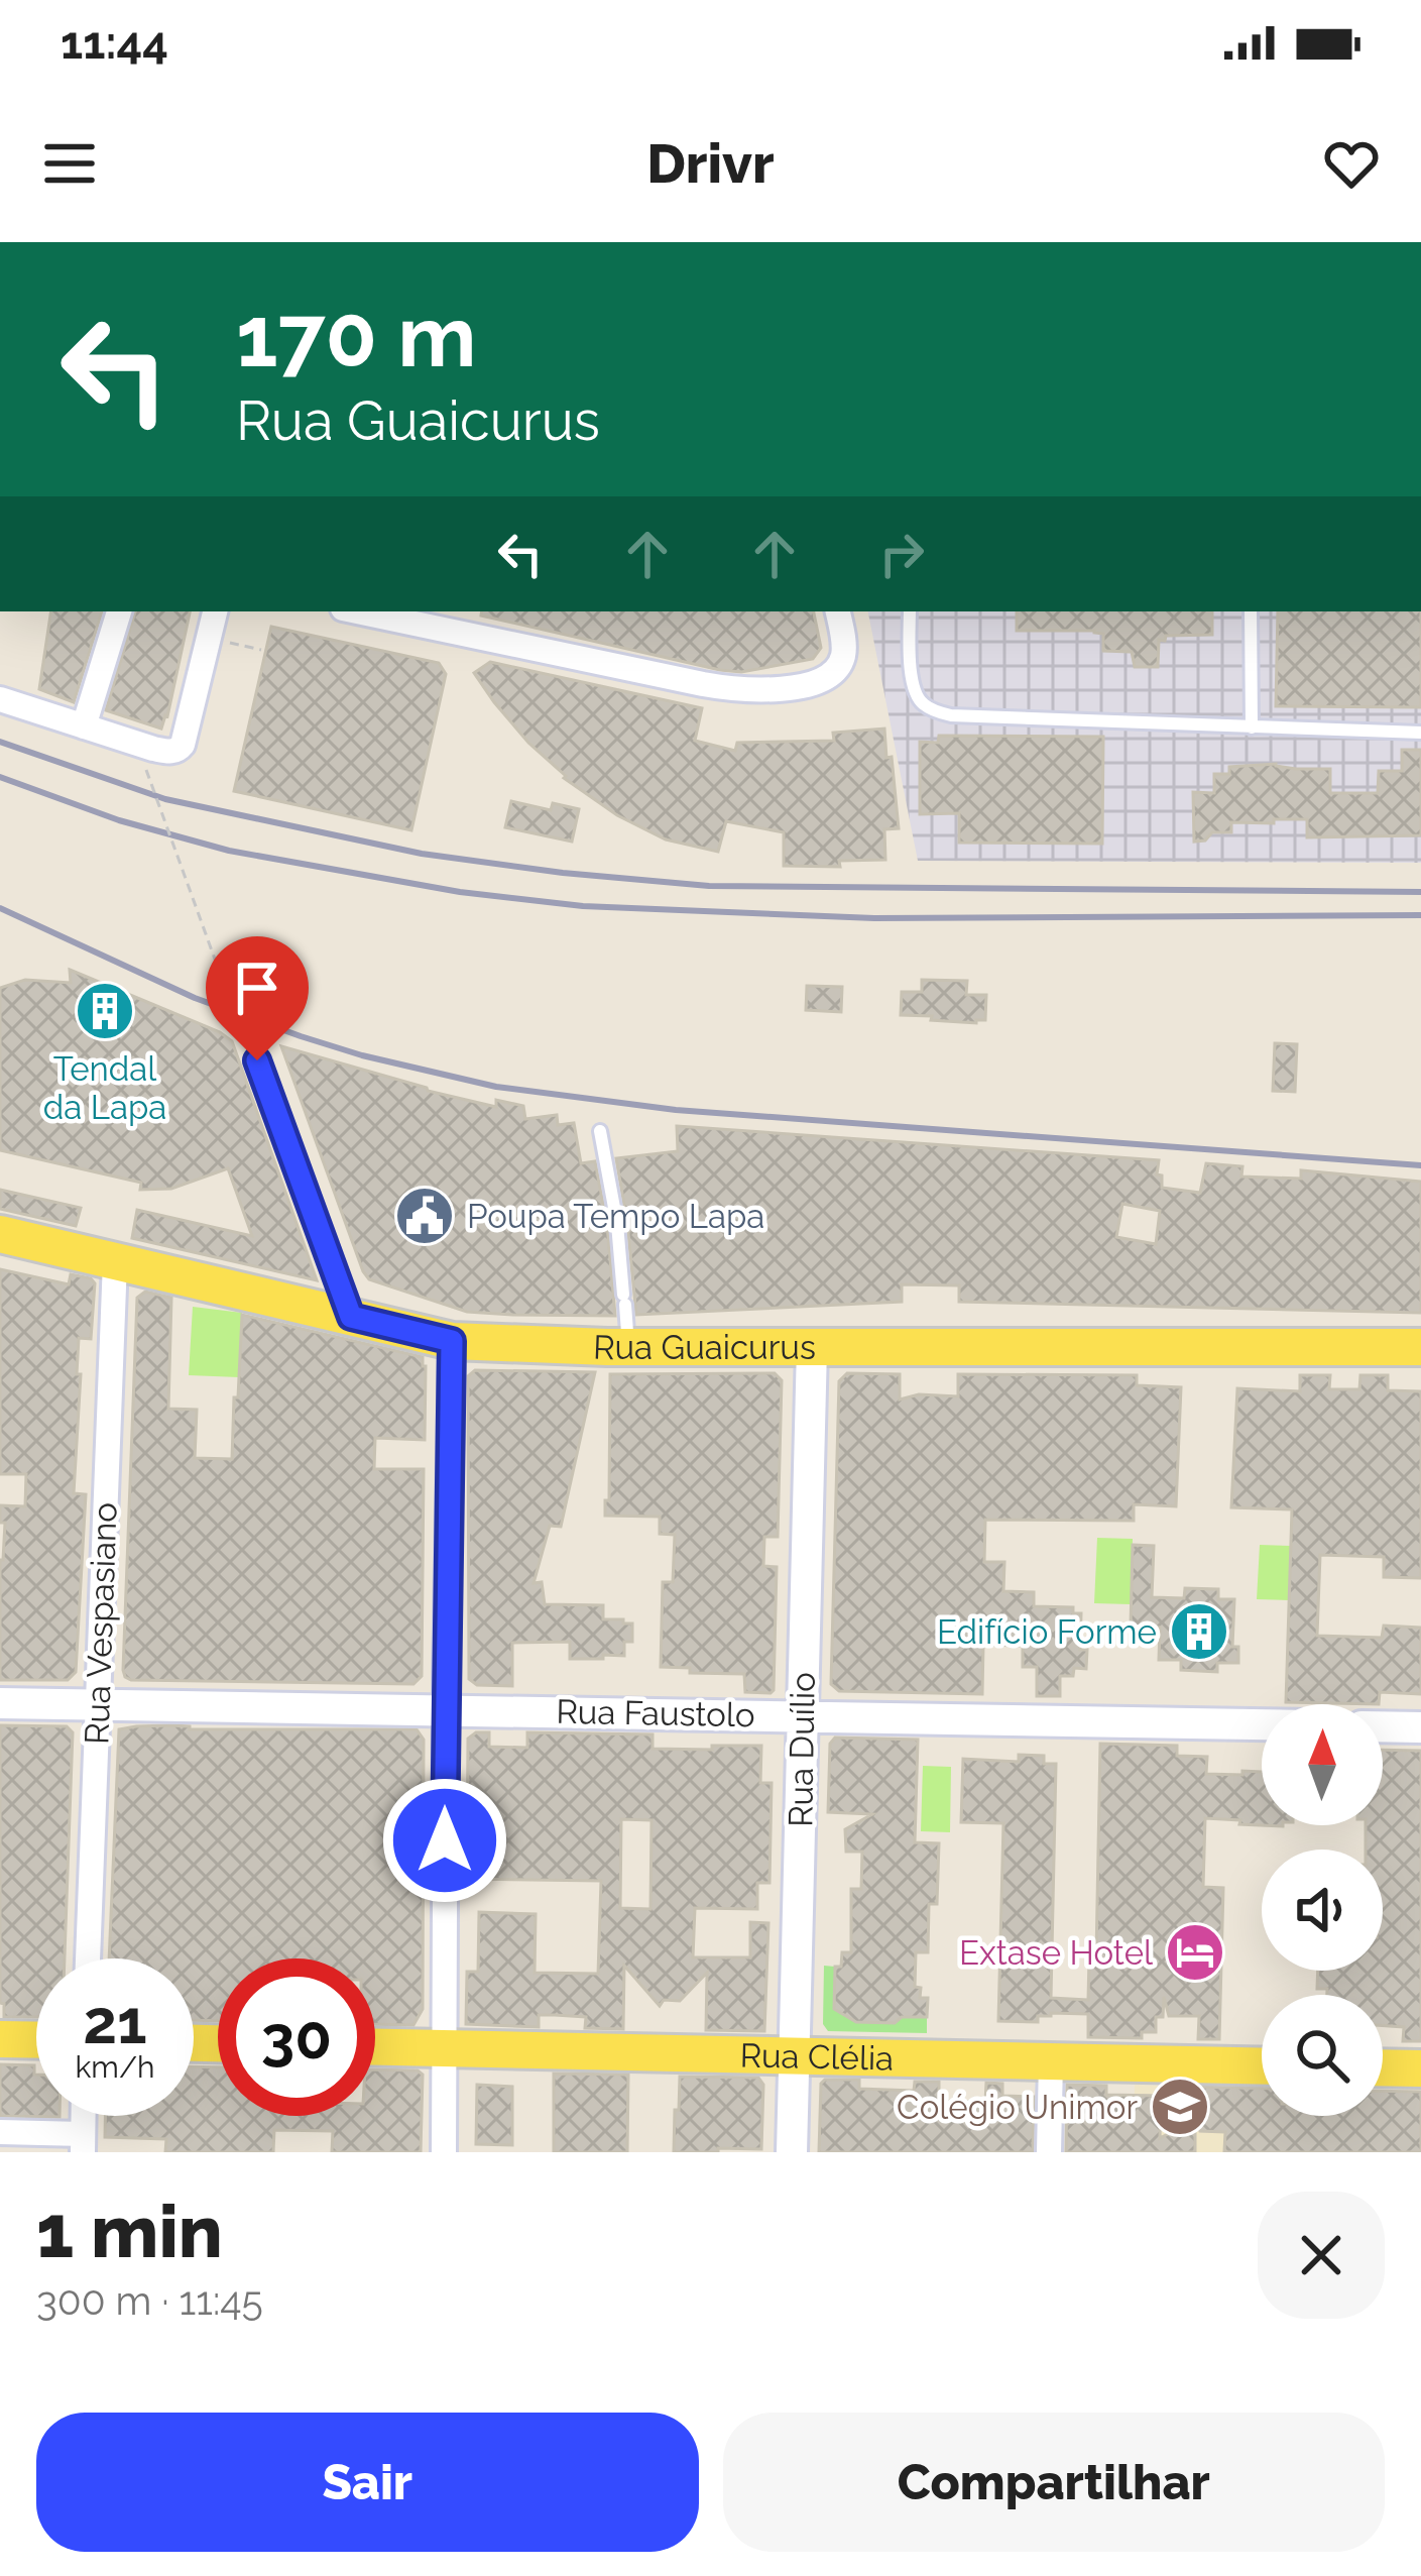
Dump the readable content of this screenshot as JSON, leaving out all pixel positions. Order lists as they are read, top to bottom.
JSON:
{
  "streets": {
    "main road": ["Rua Guaicurus", "Rua Clélia"],
    "street": ["Rua Vespasiano", "Rua Faustolo", "Rua Duílio"]
  },
  "crossings": [
    ["Rua Guaicurus", "Rua Vespasiano"],
    ["Rua Guaicurus", "Rua Duílio"],
    ["Rua Vespasiano", "Rua Faustolo"],
    ["Rua Faustolo", "Rua Duílio"],
    ["Rua Duílio", "Rua Clélia"]
  ],
  "places": {
    "building": ["Tendal da Lapa", "Edifício Forme"],
    "public building": ["Poupa Tempo Lapa"],
    "hotel": ["Extase Hotel"],
    "school or university": ["Colégio Unimor"]
  },
  "north": "top",
  "page": {
    "status": "11:44",
    "header": "Drivr",
    "turn": ["170 m", "Rua Guaicurus"],
    "speed": "21 km/h",
    "limit": "30",
    "heading": ["1 min", "300 m · 11:45"],
    "buttons": ["Sair", "Compartilhar"]
  }
}
